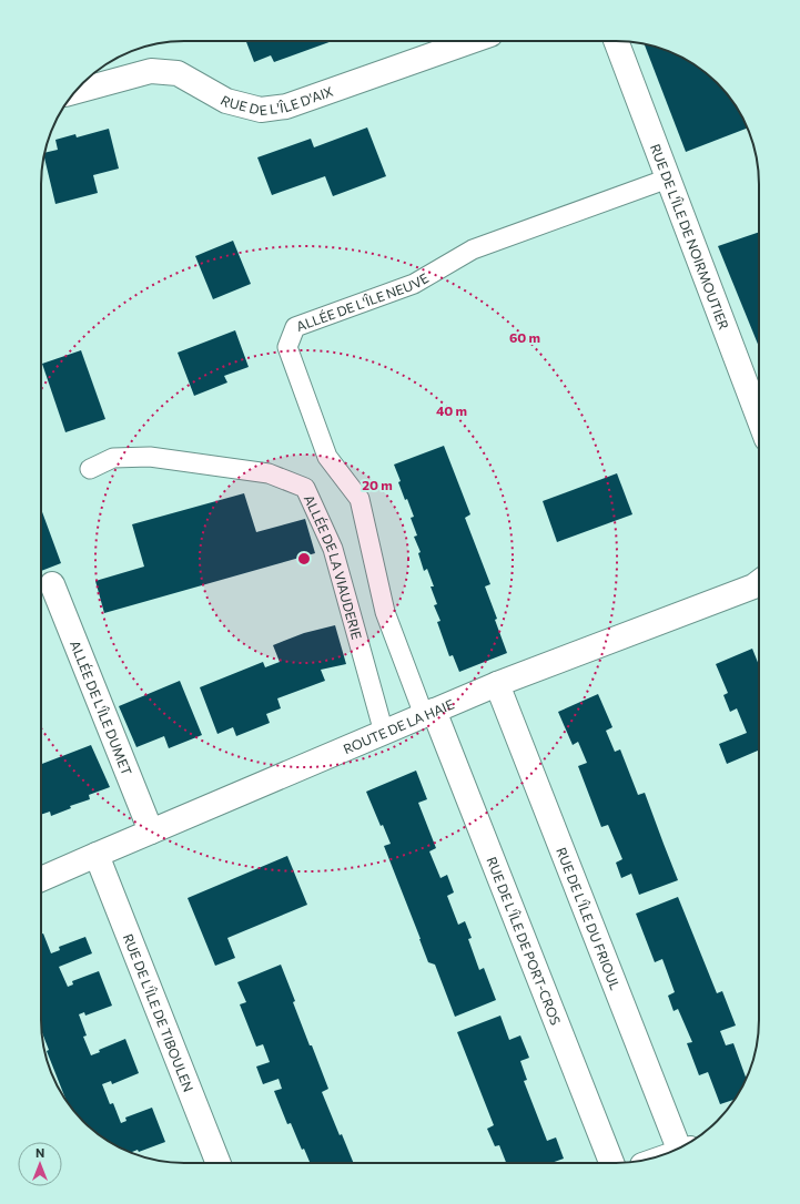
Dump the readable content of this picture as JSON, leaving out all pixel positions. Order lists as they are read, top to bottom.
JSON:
{
  "streets": {
    "street": [
      "RUE DE L'ÎLE D'AIX",
      "RUE DE L'ÎLE DE NOIRMOUTIER",
      "ALLÉE DE L'ÎLE DUMET",
      "ROUTE DE LA HAIE",
      "RUE DE L'ÎLE DU FRIOUL",
      "RUE DE L'ÎLE DE PORT-CROS",
      "RUE DE L'ÎLE DE TIBOULEN"
    ],
    "lane": ["ALLÉE DE L'ÎLE NEUVE", "ALLÉE DE LA VIAUDERIE"]
  },
  "crossings": [
    ["RUE DE L'ÎLE DE NOIRMOUTIER", "ALLÉE DE L'ÎLE NEUVE"],
    ["ALLÉE DE L'ÎLE NEUVE", "ROUTE DE LA HAIE"],
    ["ALLÉE DE L'ÎLE NEUVE", "RUE DE L'ÎLE DE PORT-CROS"],
    ["ALLÉE DE LA VIAUDERIE", "ROUTE DE LA HAIE"],
    ["ALLÉE DE L'ÎLE DUMET", "ROUTE DE LA HAIE"],
    ["ROUTE DE LA HAIE", "RUE DE L'ÎLE DU FRIOUL"],
    ["ROUTE DE LA HAIE", "RUE DE L'ÎLE DE PORT-CROS"],
    ["ROUTE DE LA HAIE", "RUE DE L'ÎLE DE TIBOULEN"]
  ],
  "north": "top",
  "rings": ["60 m", "40 m", "20 m"]
}
